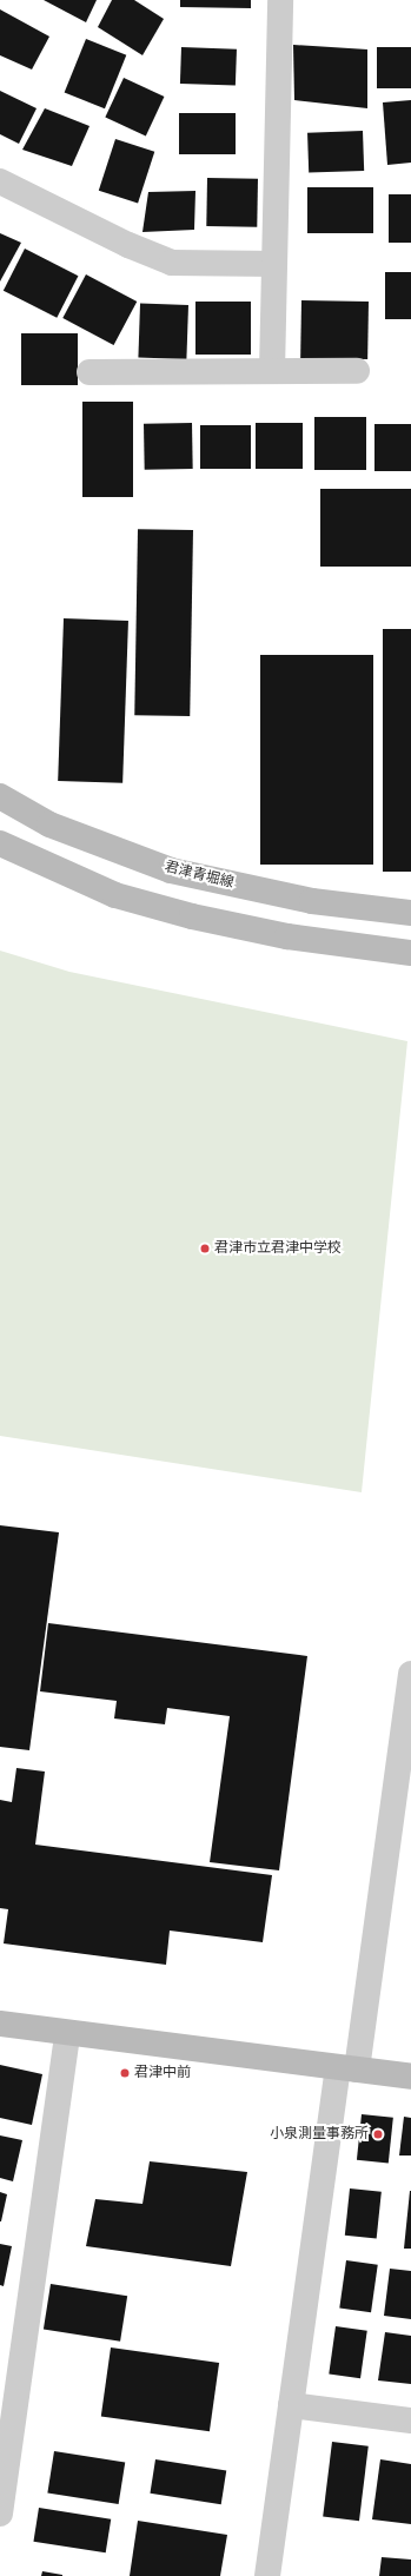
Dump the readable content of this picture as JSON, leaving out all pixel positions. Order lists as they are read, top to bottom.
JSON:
{
  "streets": {
    "main road": ["君津青堀線"]
  },
  "places": ["君津市立君津中学校", "君津中前", "小泉測量事務所"]
}
